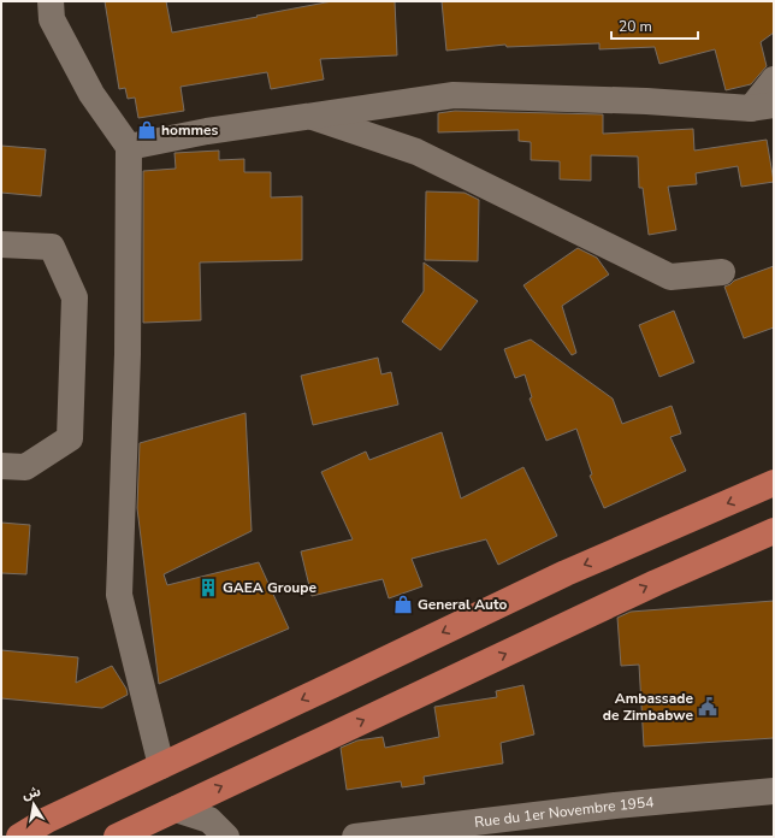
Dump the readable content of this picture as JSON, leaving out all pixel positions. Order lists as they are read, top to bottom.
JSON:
{
  "streets": {
    "street": ["Rue du 1er Novembre 1954"]
  },
  "places": {
    "shop": ["hommes", "General Auto"],
    "building": ["GAEA Groupe"],
    "public building": ["Ambassade de Zimbabwe"]
  },
  "scale_bar": "20 m",
  "north": "top"
}
